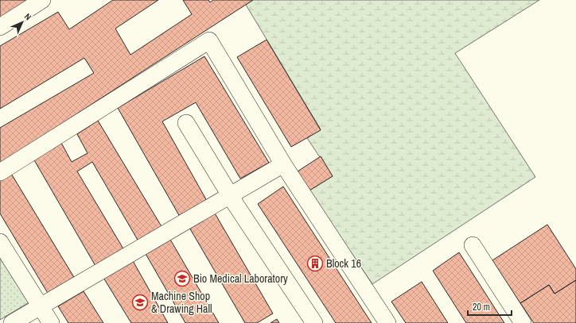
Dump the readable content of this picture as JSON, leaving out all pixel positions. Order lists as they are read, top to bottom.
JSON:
{
  "places": {
    "building": ["Block 16"],
    "school or university": ["Bio Medical Laboratory", "Machine Shop & Drawing Hall"]
  },
  "scale_bar": "20 m",
  "north": "top right"
}
